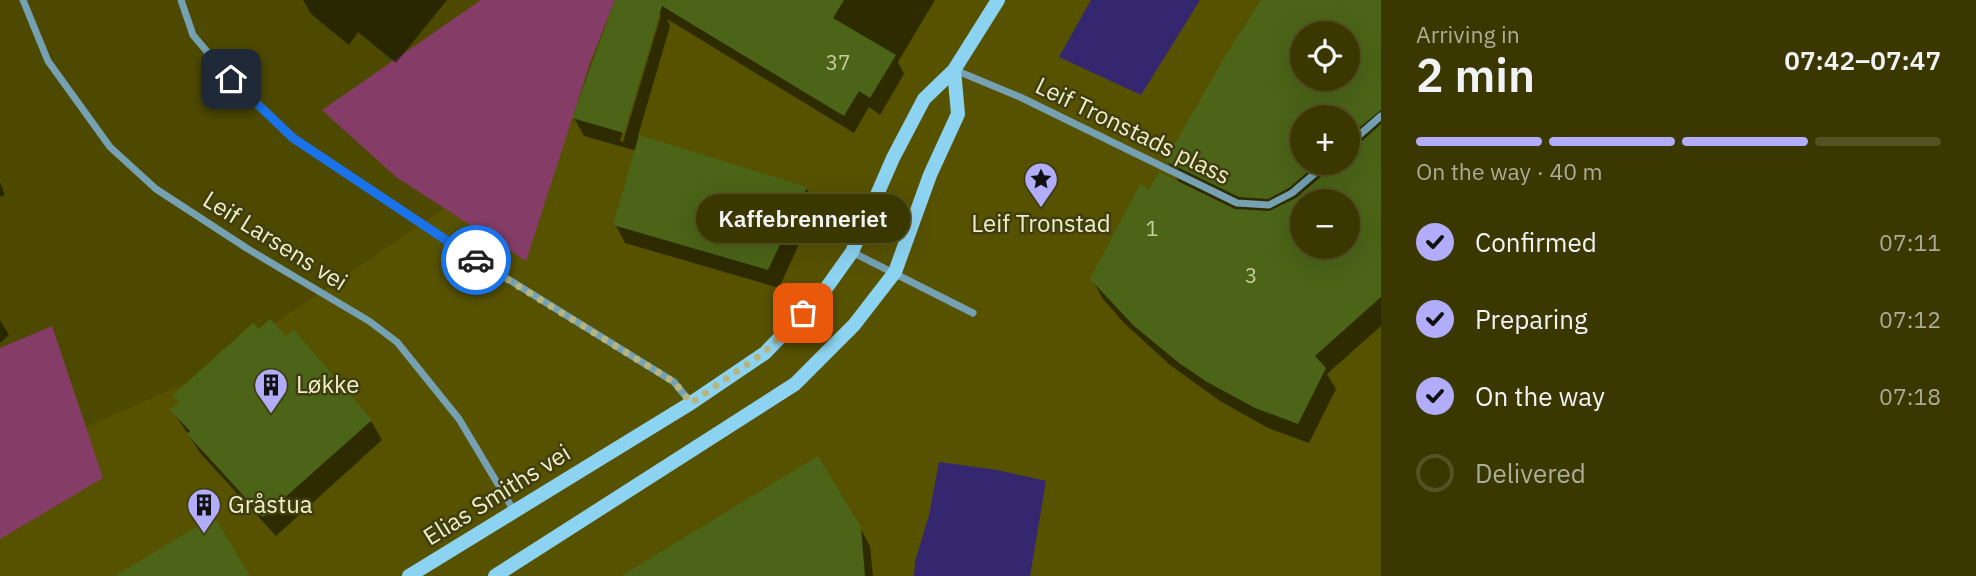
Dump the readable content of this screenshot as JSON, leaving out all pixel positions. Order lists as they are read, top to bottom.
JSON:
{
  "streets": {
    "main road": ["Elias Smiths vei"],
    "street": ["Leif Tronstads plass", "Leif Larsens vei"]
  },
  "crossings": [
    ["Leif Tronstads plass", "Elias Smiths vei"],
    ["Leif Larsens vei", "Elias Smiths vei"]
  ],
  "places": {
    "place": ["Leif Tronstad"],
    "other": ["Kaffebrenneriet"],
    "building": ["Løkke", "Gråstua"]
  },
  "house_numbers": ["37", "1", "3"],
  "page": {
    "heading": ["2 min", "Arriving in", "07:42–07:47"],
    "map_buttons": ["+", "−"],
    "bar": "On the way · 40 m",
    "bubble": "Kaffebrenneriet",
    "list": [
      ["Confirmed", "07:11"],
      ["Preparing", "07:12"],
      ["On the way", "07:18"],
      "Delivered"
    ]
  }
}
